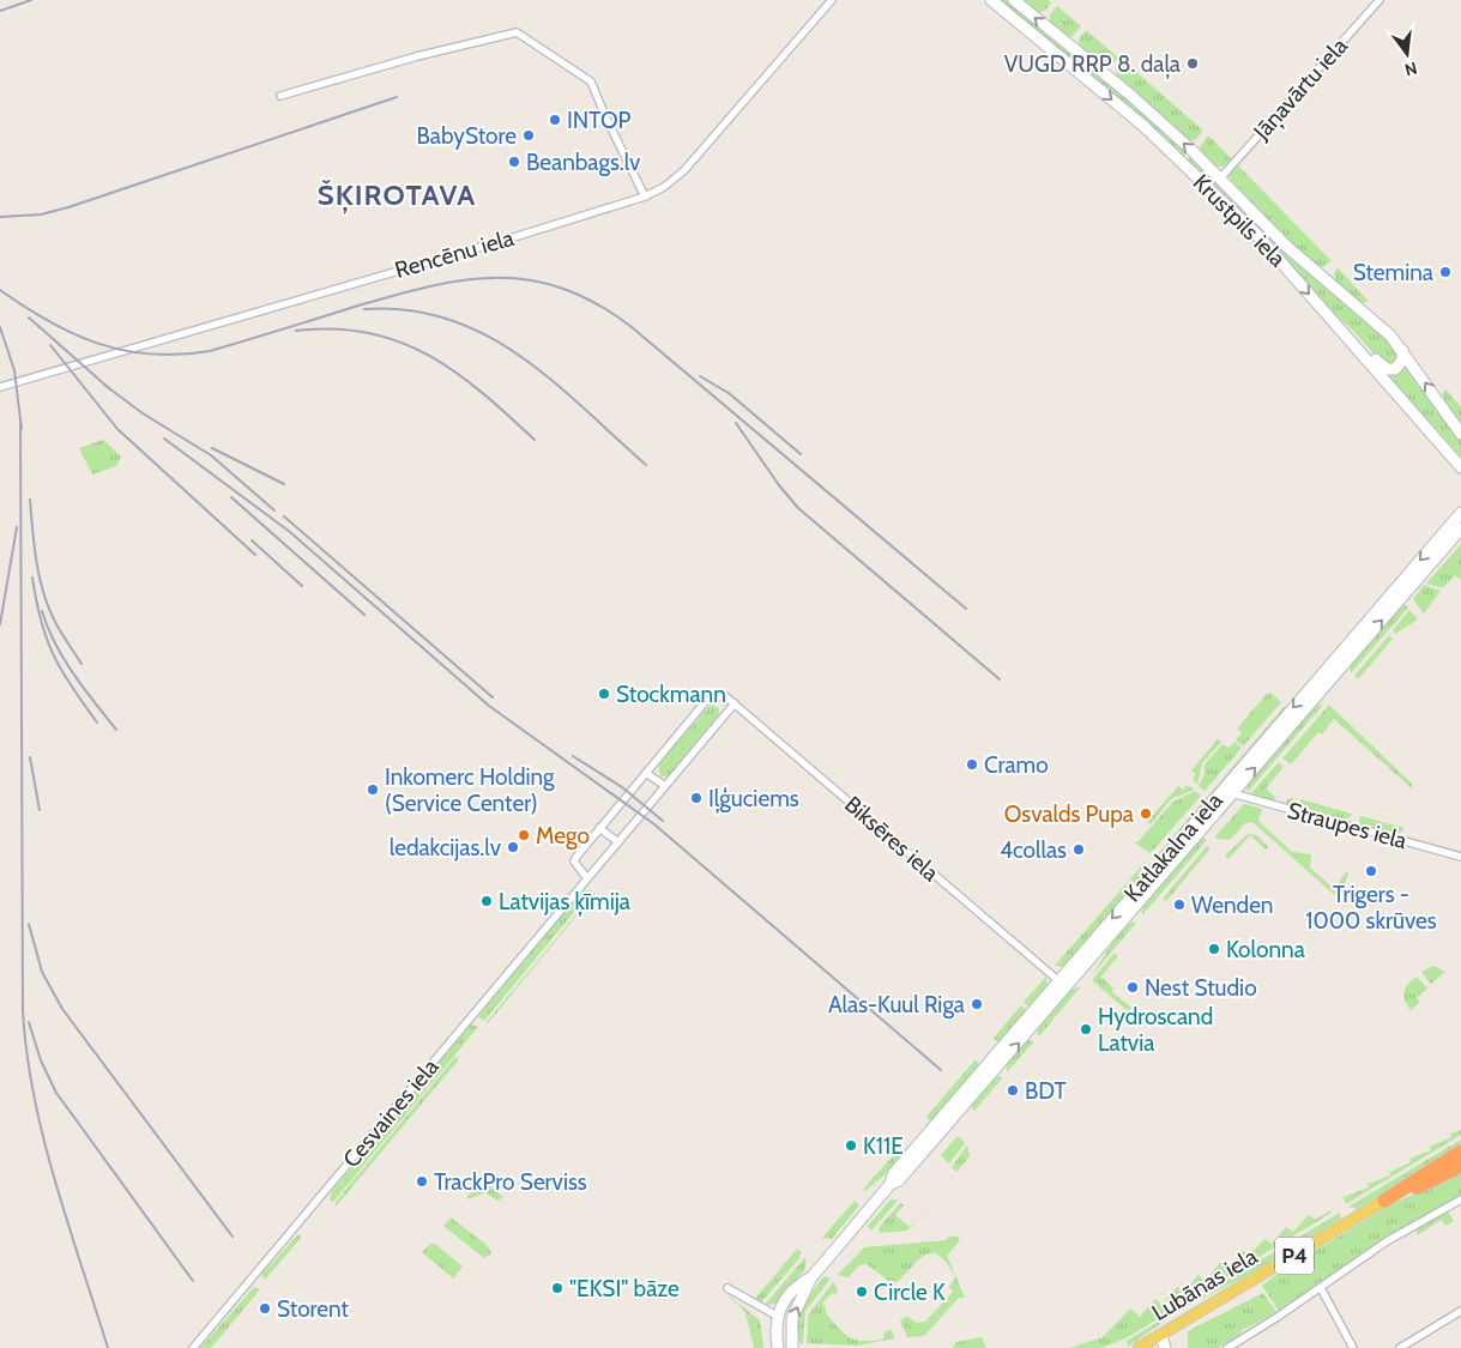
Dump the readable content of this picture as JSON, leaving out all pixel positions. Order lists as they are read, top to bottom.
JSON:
{
  "streets": {
    "highway": ["P4", "Lubānas iela"],
    "street": [
      "Jāņavārtu iela",
      "Krustpils iela",
      "Rencēnu iela",
      "Straupes iela",
      "Biksēres iela",
      "Katlakalna iela",
      "Cesvaines iela"
    ]
  },
  "crossings": [
    ["Jāņavārtu iela", "Krustpils iela"],
    ["Straupes iela", "Katlakalna iela"],
    ["Biksēres iela", "Katlakalna iela"],
    ["Biksēres iela", "Cesvaines iela"]
  ],
  "districts": ["ŠĶIROTAVA"],
  "places": [
    "VUGD RRP 8. daļa",
    "INTOP",
    "BabyStore",
    "Beanbags.lv",
    "Stemina",
    "Stockmann",
    "Cramo",
    "Inkomerc Holding (Service Center)",
    "Iļģuciems",
    "Osvalds Pupa",
    "Mego",
    "ledakcijas.lv",
    "4collas",
    "Trigers - 1000 skrūves",
    "Latvijas ķīmija",
    "Wenden",
    "Kolonna",
    "Nest Studio",
    "Alas-Kuul Riga",
    "Hydroscand Latvia",
    "BDT",
    "K11E",
    "TrackPro Serviss",
    "\"EKSI\" bāze",
    "Circle K",
    "Storent"
  ],
  "north": "bottom"
}
